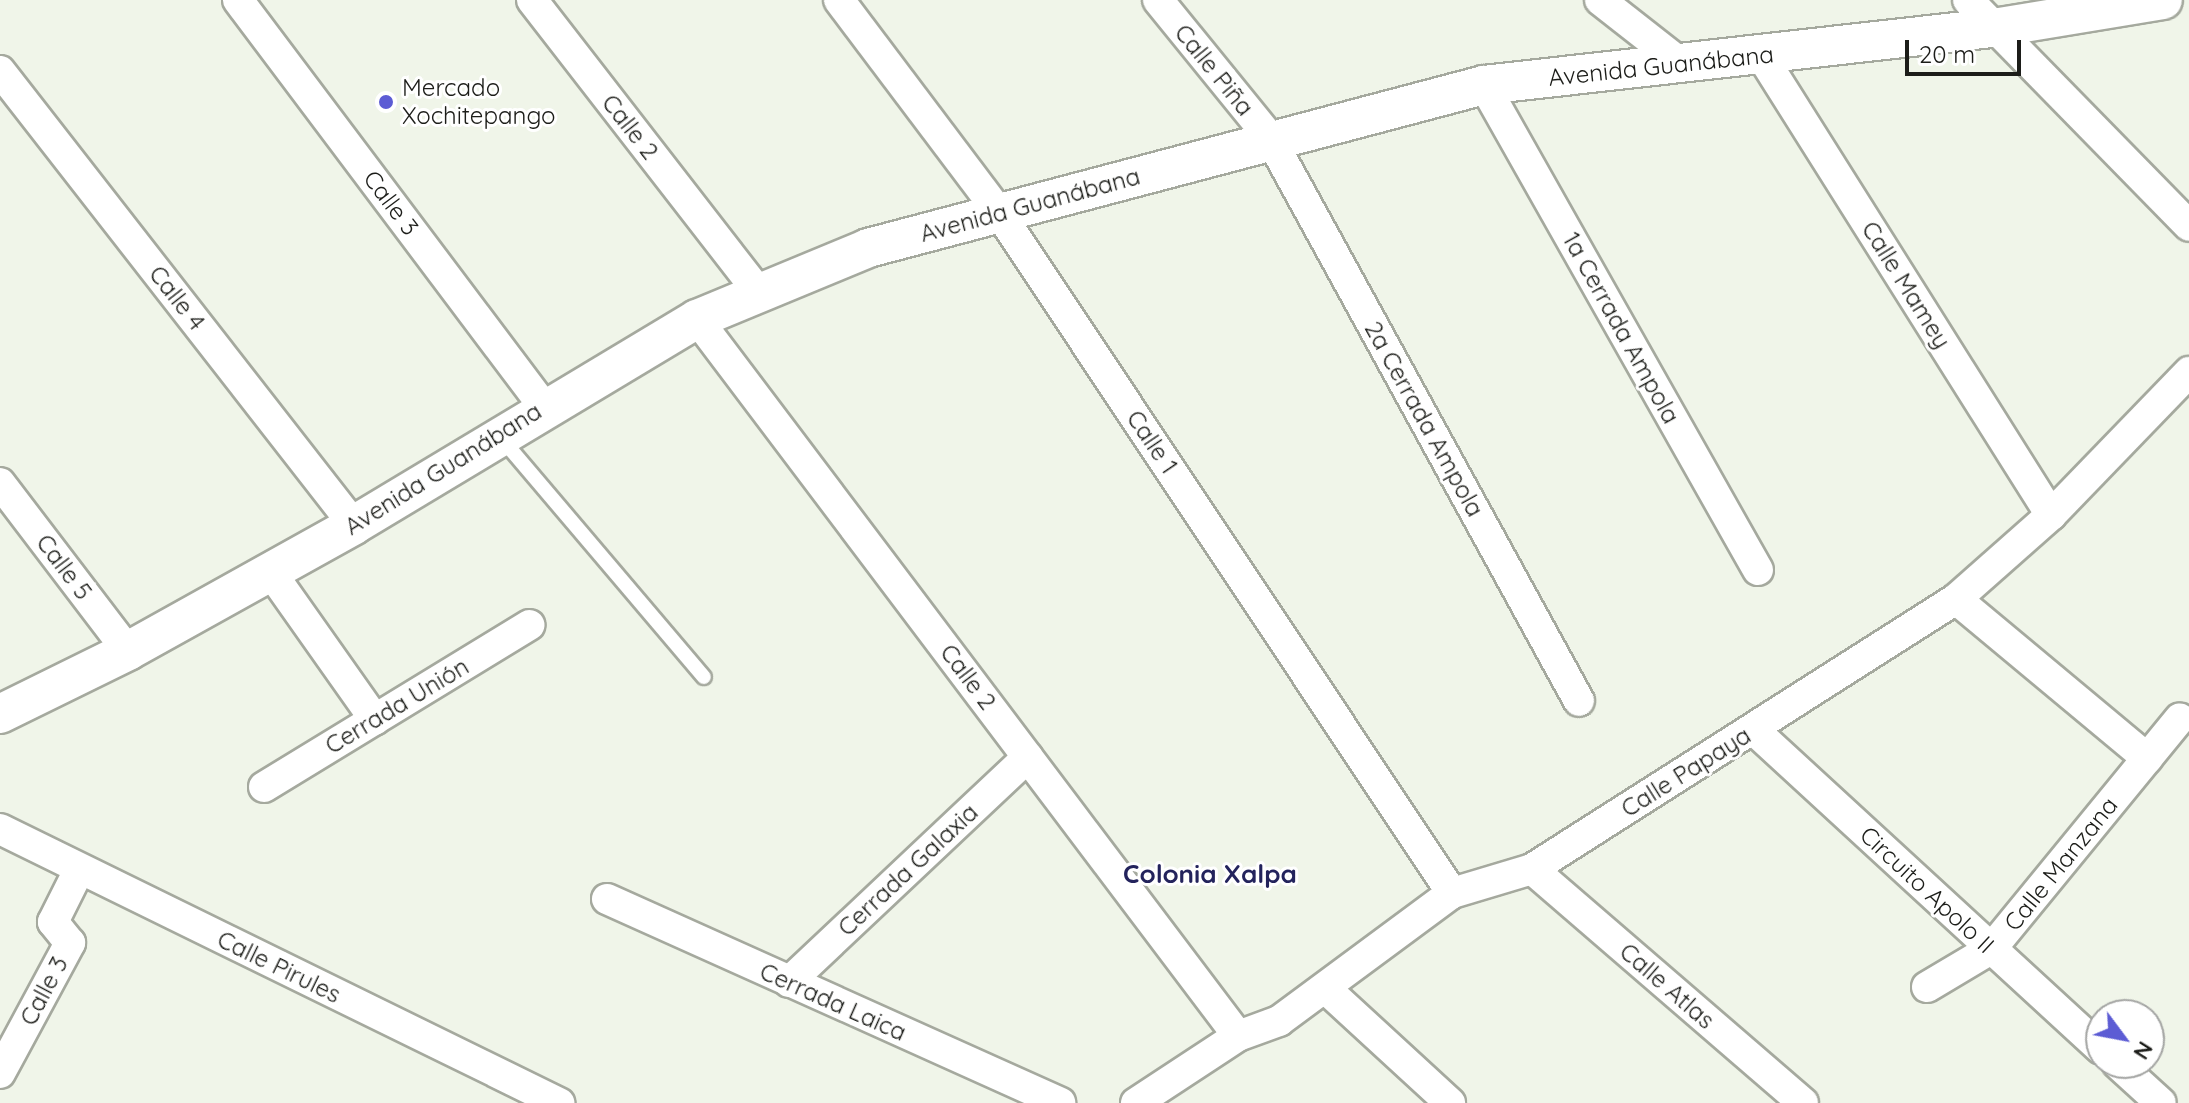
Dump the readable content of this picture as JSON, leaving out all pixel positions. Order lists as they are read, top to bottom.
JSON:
{
  "streets": {
    "street": [
      "Avenida Guanábana",
      "Calle Piña",
      "Calle 2",
      "Calle 3",
      "Calle Mamey",
      "Calle 4",
      "1a Cerrada Ampola",
      "2a Cerrada Ampola",
      "Calle 1",
      "Calle 5",
      "Cerrada Unión",
      "Calle Papaya",
      "Calle Manzana",
      "Cerrada Galaxia",
      "Circuito Apolo II",
      "Calle Pirules",
      "Calle Atlas",
      "Cerrada Laica"
    ]
  },
  "crossings": [
    ["Avenida Guanábana", "Calle Piña"],
    ["Avenida Guanábana", "Calle 2"],
    ["Avenida Guanábana", "Calle 3"],
    ["Avenida Guanábana", "Calle Mamey"],
    ["Avenida Guanábana", "Calle 4"],
    ["Avenida Guanábana", "1a Cerrada Ampola"],
    ["Avenida Guanábana", "2a Cerrada Ampola"],
    ["Avenida Guanábana", "Calle 1"],
    ["Avenida Guanábana", "Calle 5"],
    ["Calle Piña", "2a Cerrada Ampola"],
    ["Calle 2", "Calle Papaya"],
    ["Calle 2", "Cerrada Galaxia"],
    ["Calle 3", "Calle Pirules"],
    ["Calle Mamey", "Calle Papaya"],
    ["Calle 1", "Calle Papaya"],
    ["Calle Papaya", "Circuito Apolo II"],
    ["Calle Papaya", "Calle Atlas"],
    ["Calle Manzana", "Circuito Apolo II"],
    ["Cerrada Galaxia", "Cerrada Laica"]
  ],
  "districts": ["Colonia Xalpa"],
  "places": ["Mercado Xochitepango"],
  "scale_bar": "20 m",
  "north": "bottom right"
}
